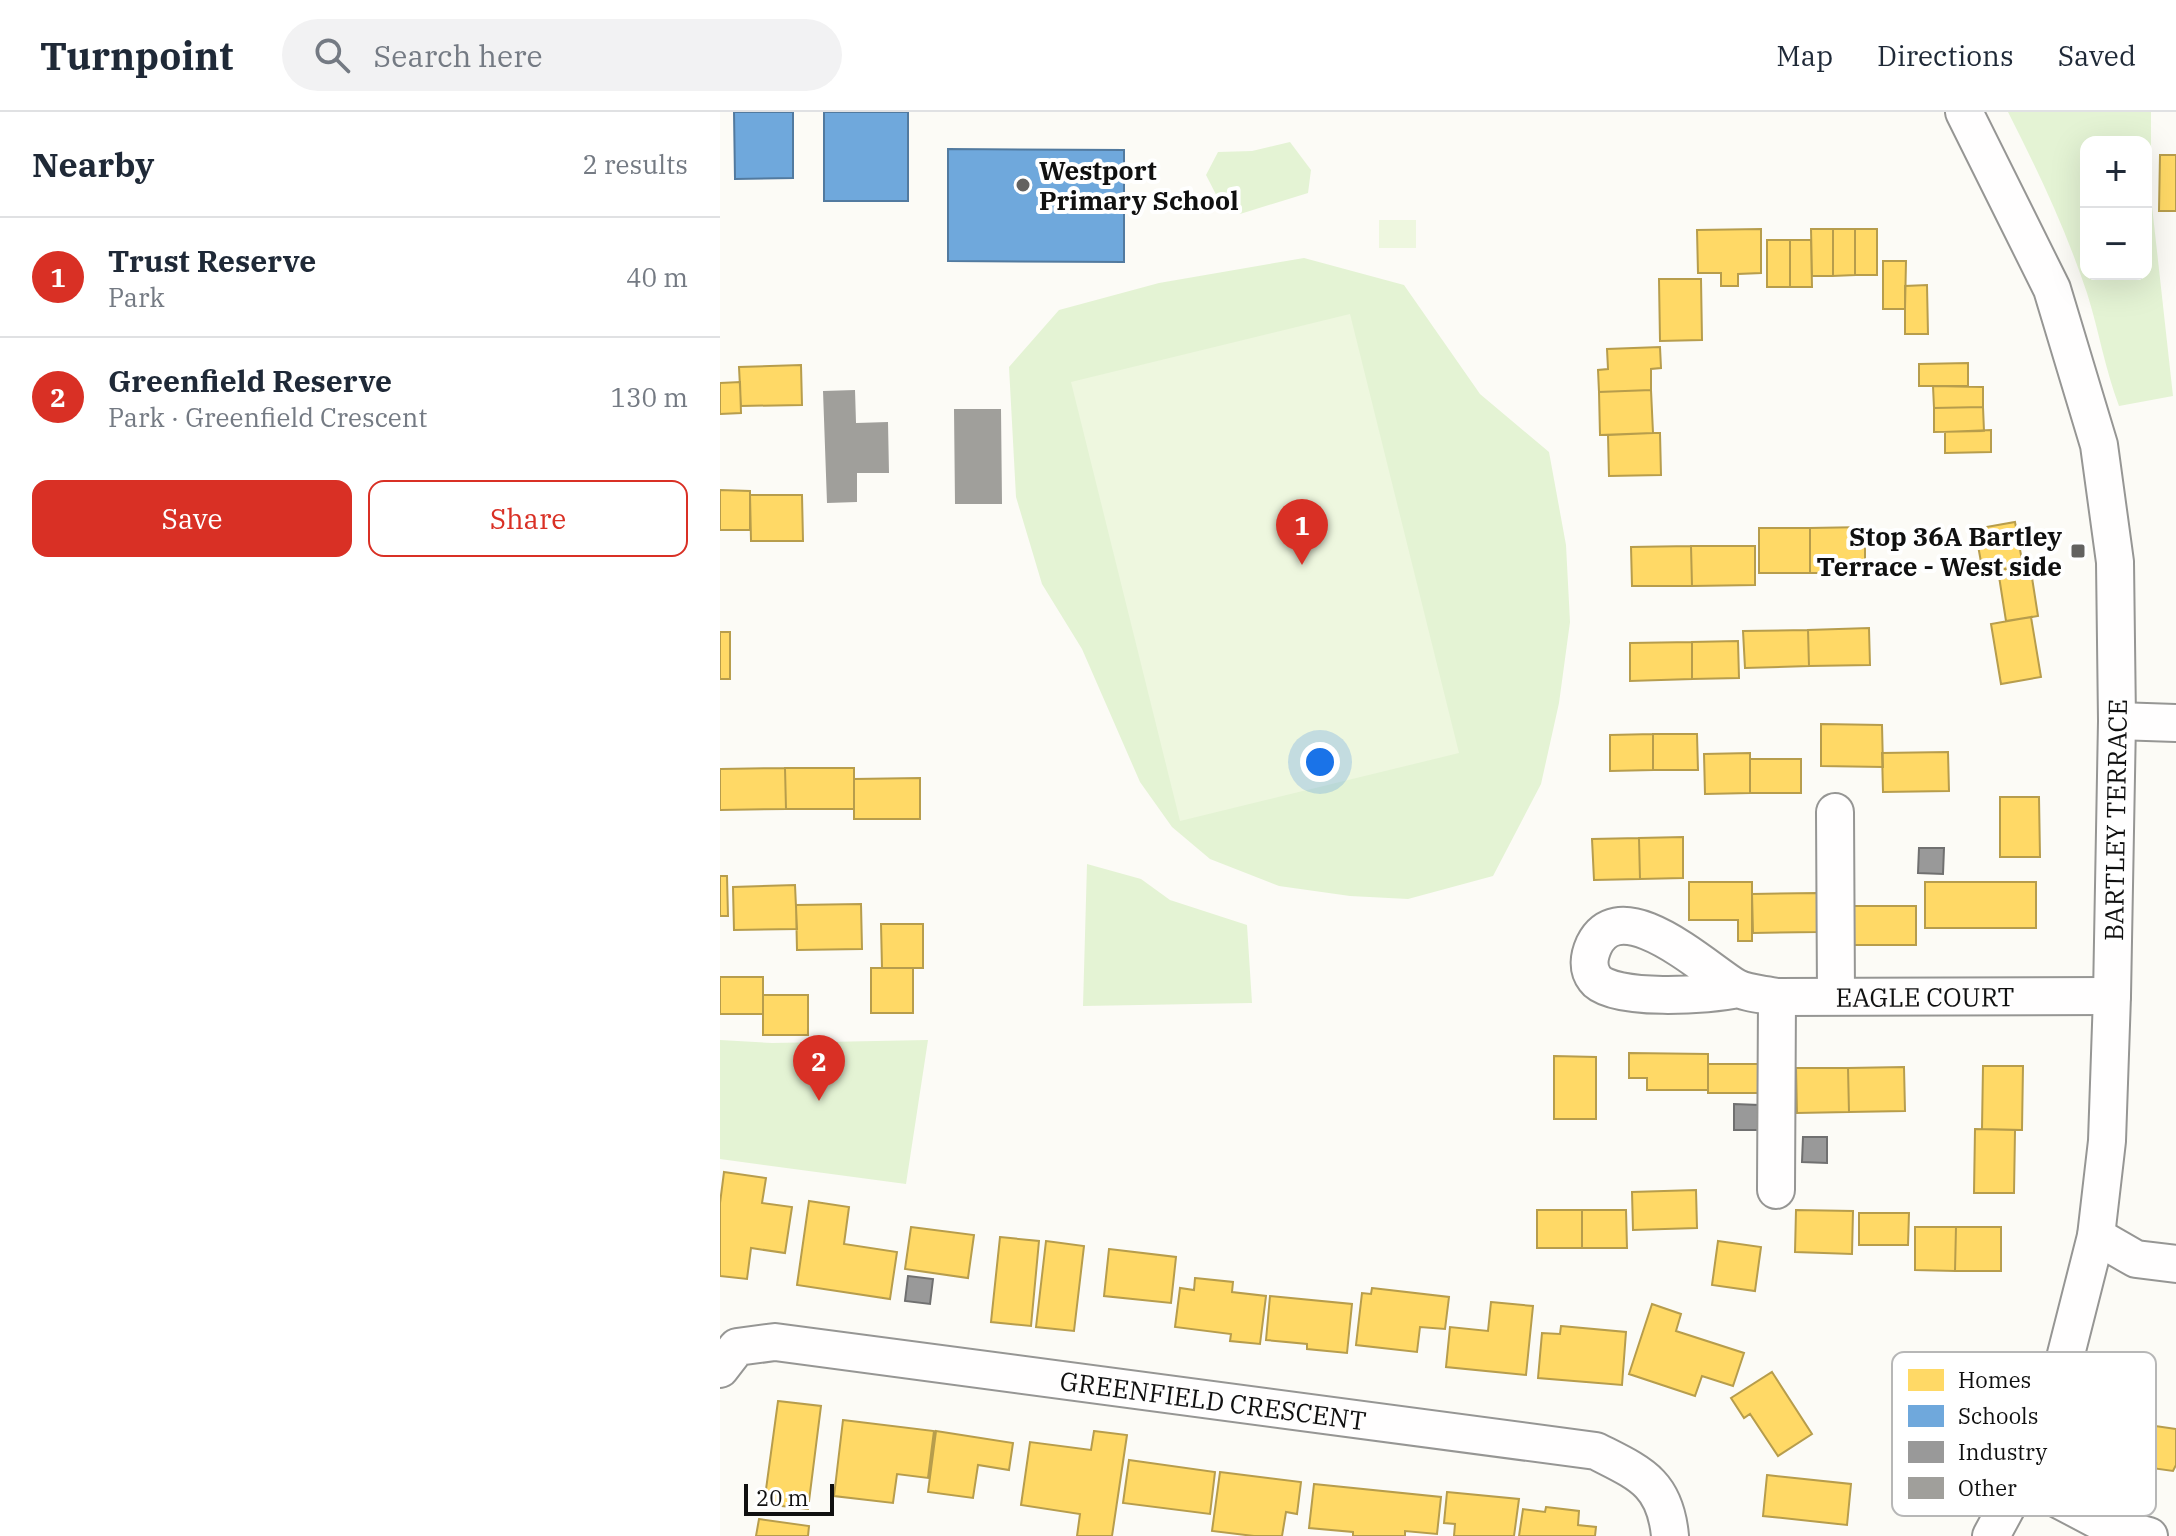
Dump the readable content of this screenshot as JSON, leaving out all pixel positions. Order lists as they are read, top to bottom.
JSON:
{
  "streets": {
    "street": ["BARTLEY TERRACE", "EAGLE COURT", "GREENFIELD CRESCENT"]
  },
  "crossings": [
    ["BARTLEY TERRACE", "EAGLE COURT"]
  ],
  "places": {
    "other": ["Westport Primary School"],
    "transit": ["Stop 36A Bartley Terrace - West side"]
  },
  "legend": [
    "Homes",
    "Schools",
    "Industry",
    "Other"
  ],
  "scale_bar": "20 m",
  "page": {
    "header": "Turnpoint",
    "search": "Search here",
    "nav": ["Map", "Directions", "Saved"],
    "heading": ["Nearby", "2 results"],
    "map_buttons": ["+", "−"],
    "list": [
      {
        "mark": "1",
        "name": "Trust Reserve",
        "note": "Park",
        "value": "40 m"
      },
      {
        "mark": "2",
        "name": "Greenfield Reserve",
        "note": "Park · Greenfield Crescent",
        "value": "130 m"
      }
    ],
    "buttons": ["Save", "Share"],
    "pins": ["1", "2"],
    "scale": "20 m"
  }
}
